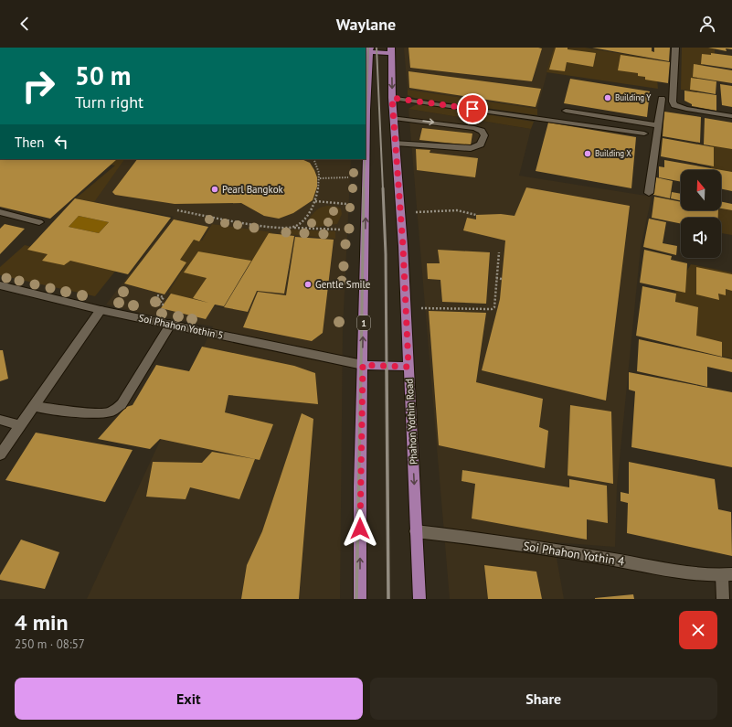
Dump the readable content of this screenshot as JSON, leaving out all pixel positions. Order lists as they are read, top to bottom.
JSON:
{
  "streets": {
    "main road": ["1", "Phahon Yothin Road"],
    "street": ["Soi Phahon Yothin 5", "Soi Phahon Yothin 4"]
  },
  "crossings": [
    ["1", "Soi Phahon Yothin 5"],
    ["Phahon Yothin Road", "Soi Phahon Yothin 4"]
  ],
  "places": [
    "Building Y",
    "Building X",
    "Pearl Bangkok",
    "Gentle Smile"
  ],
  "north": "top",
  "page": {
    "header": "Waylane",
    "turn": ["50 m", "Turn right"],
    "then": "Then",
    "heading": ["4 min", "250 m · 08:57"],
    "buttons": ["Exit", "Share"]
  }
}
